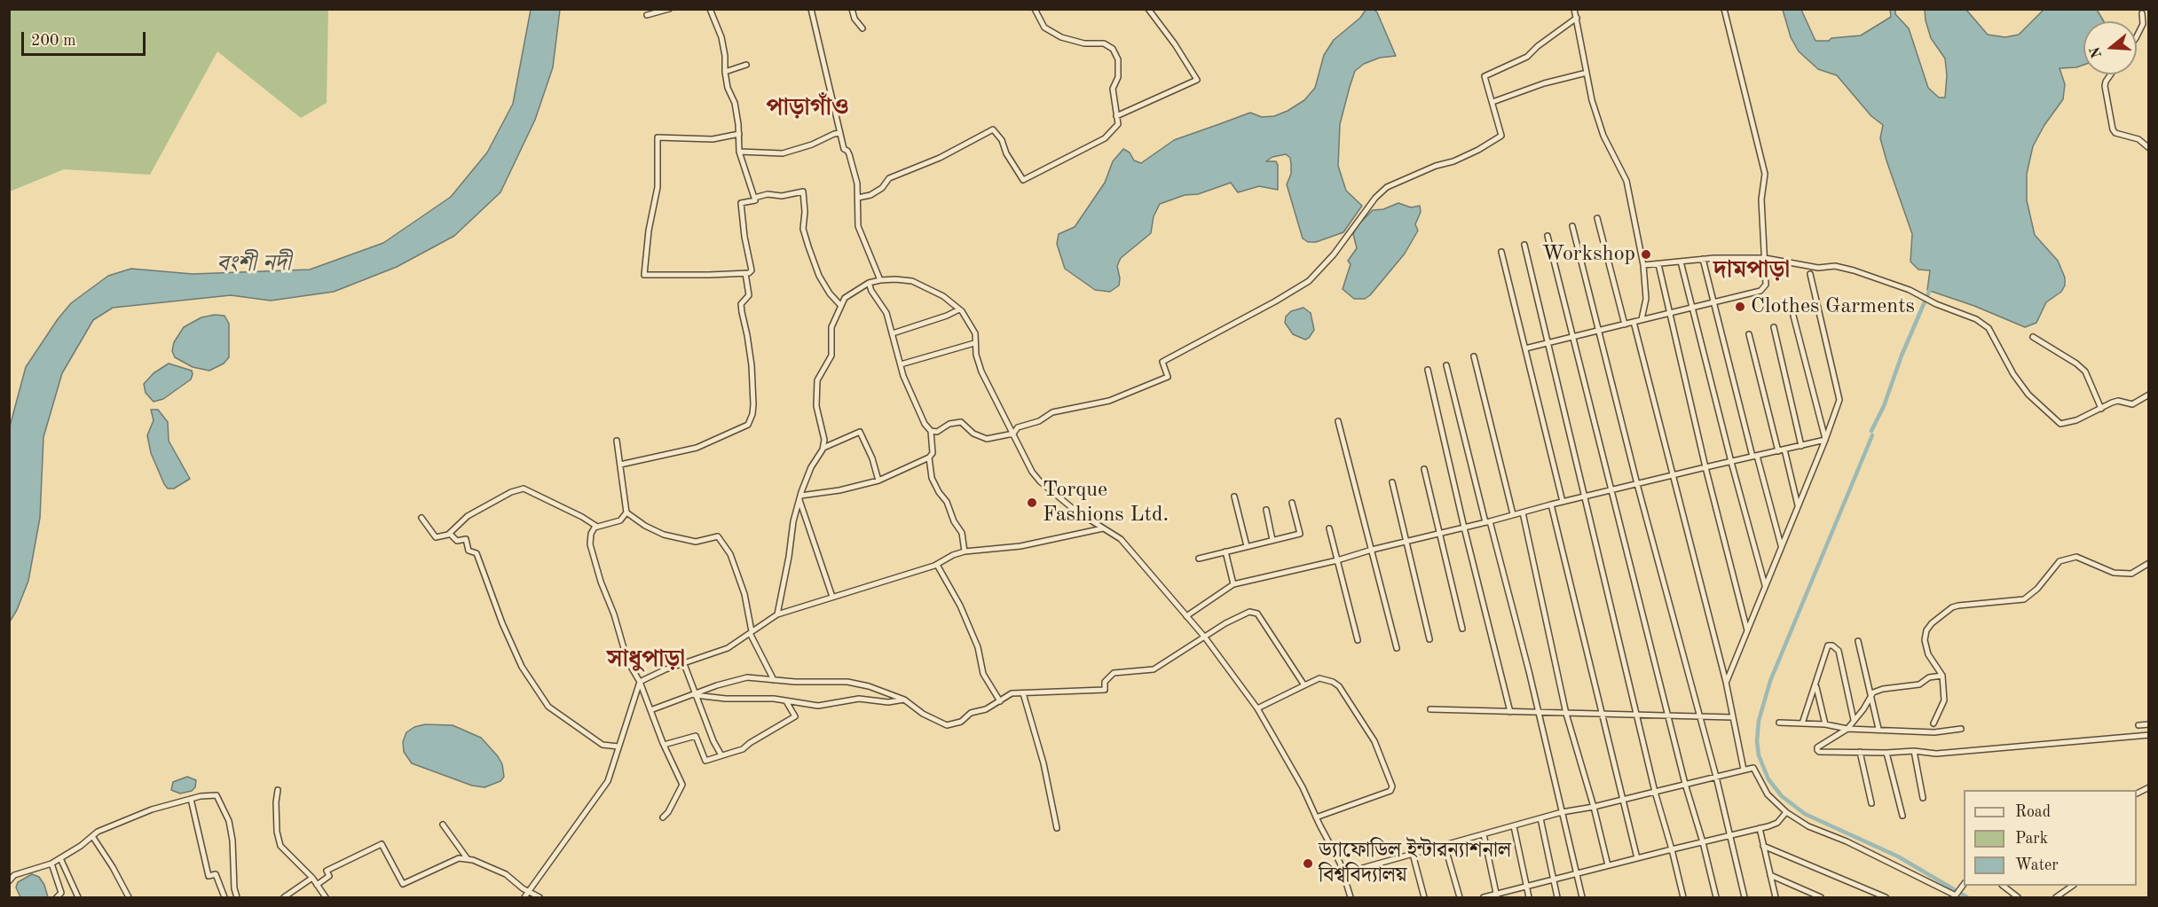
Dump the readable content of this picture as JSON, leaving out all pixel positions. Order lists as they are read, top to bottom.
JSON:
{
  "districts": ["পাড়াগাঁও", "দামপাড়া", "সাধুপাড়া"],
  "water": ["বংশী নদী"],
  "places": [
    "Workshop",
    "Clothes Garments",
    "Torque Fashions Ltd.",
    "ড্যাফোডিল ইন্টারন্যাশনাল বিশ্ববিদ্যালয়"
  ],
  "legend": ["Road", "Park", "Water"],
  "scale_bar": "200 m",
  "north": "left"
}
